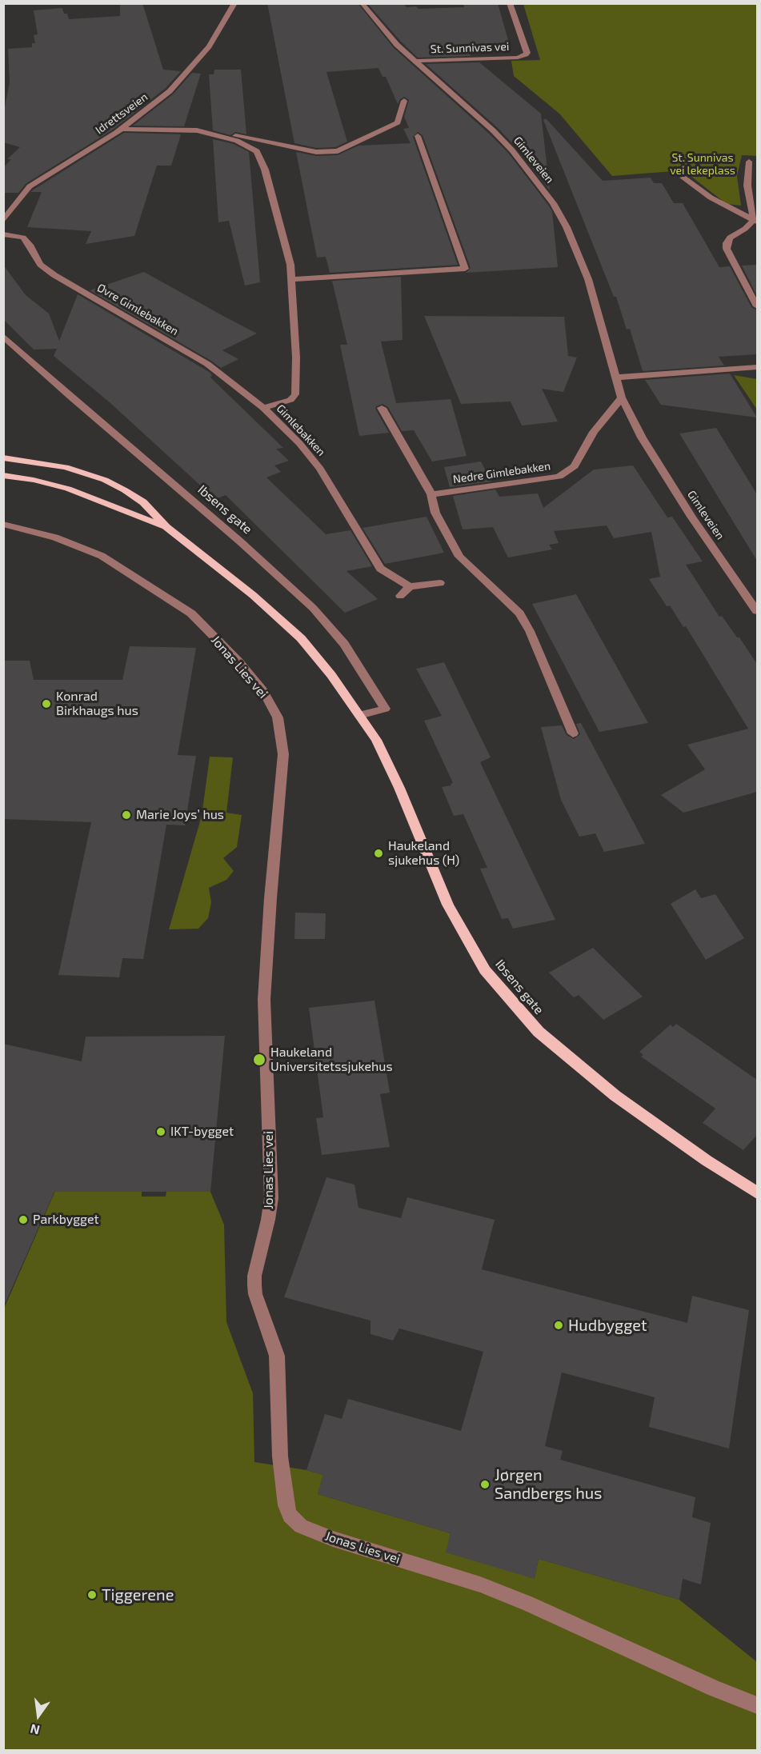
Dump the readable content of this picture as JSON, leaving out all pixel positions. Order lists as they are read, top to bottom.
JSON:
{
  "streets": {
    "main road": ["Ibsens gate"],
    "street": [
      "St. Sunnivas vei",
      "Idrettsveien",
      "Gimleveien",
      "Øvre Gimlebakken",
      "Gimlebakken",
      "Nedre Gimlebakken",
      "Jonas Lies vei"
    ]
  },
  "crossings": [
    ["St. Sunnivas vei", "Gimleveien"],
    ["Idrettsveien", "Gimlebakken"],
    ["Gimleveien", "Nedre Gimlebakken"],
    ["Øvre Gimlebakken", "Gimlebakken"]
  ],
  "parks": ["St. Sunnivas vei lekeplass"],
  "places": [
    "Konrad Birkhaugs hus",
    "Marie Joys’ hus",
    "Haukeland sjukehus (H)",
    "Haukeland Universitetssjukehus",
    "IKT-bygget",
    "Parkbygget",
    "Hudbygget",
    "Jørgen Sandbergs hus",
    "Tiggerene"
  ],
  "north": "bottom"
}
